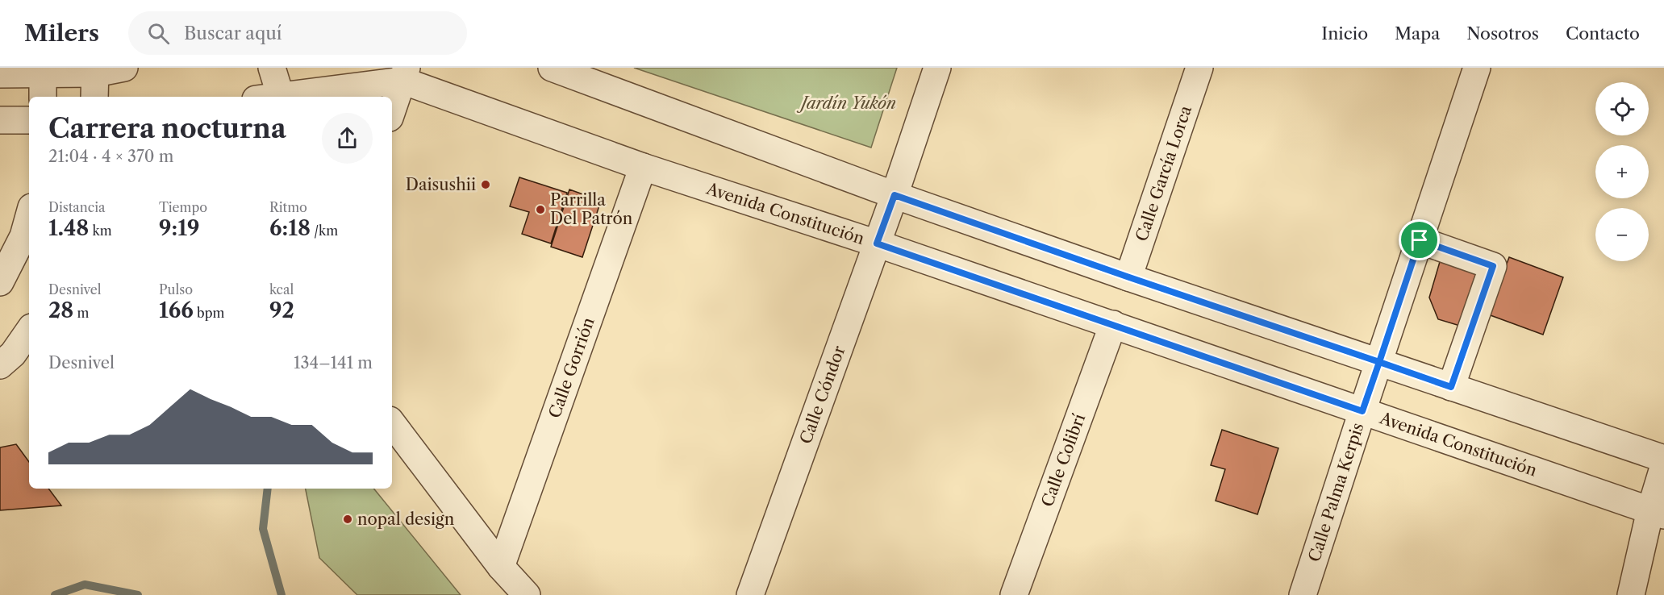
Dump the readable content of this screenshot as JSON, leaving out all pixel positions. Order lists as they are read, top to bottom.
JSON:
{
  "streets": {
    "street": [
      "Calle García Lorca",
      "Avenida Constitución",
      "Calle Gorrión",
      "Calle Cóndor",
      "Calle Colibrí",
      "Calle Palma Kerpis"
    ]
  },
  "crossings": [
    ["Avenida Constitución", "Calle Gorrión"],
    ["Avenida Constitución", "Calle Cóndor"],
    ["Avenida Constitución", "Calle Colibrí"],
    ["Avenida Constitución", "Calle Palma Kerpis"]
  ],
  "parks": ["Jardín Yukón"],
  "places": ["Daisushii", "Parrilla Del Patrón", "nopal design"],
  "page": {
    "header": "Milers",
    "search": "Buscar aquí",
    "nav": [
      "Inicio",
      "Mapa",
      "Nosotros",
      "Contacto"
    ],
    "map_buttons": ["+", "−"],
    "heading": ["Carrera nocturna", "21:04 · 4 × 370 m"],
    "stats": [
      ["Distancia", "1.48 km"],
      ["Tiempo", "9:19"],
      ["Ritmo", "6:18 /km"],
      ["Desnivel", "28 m"],
      ["Pulso", "166 bpm"],
      ["kcal", "92"]
    ],
    "chart": ["Desnivel", "134–141 m"]
  }
}
